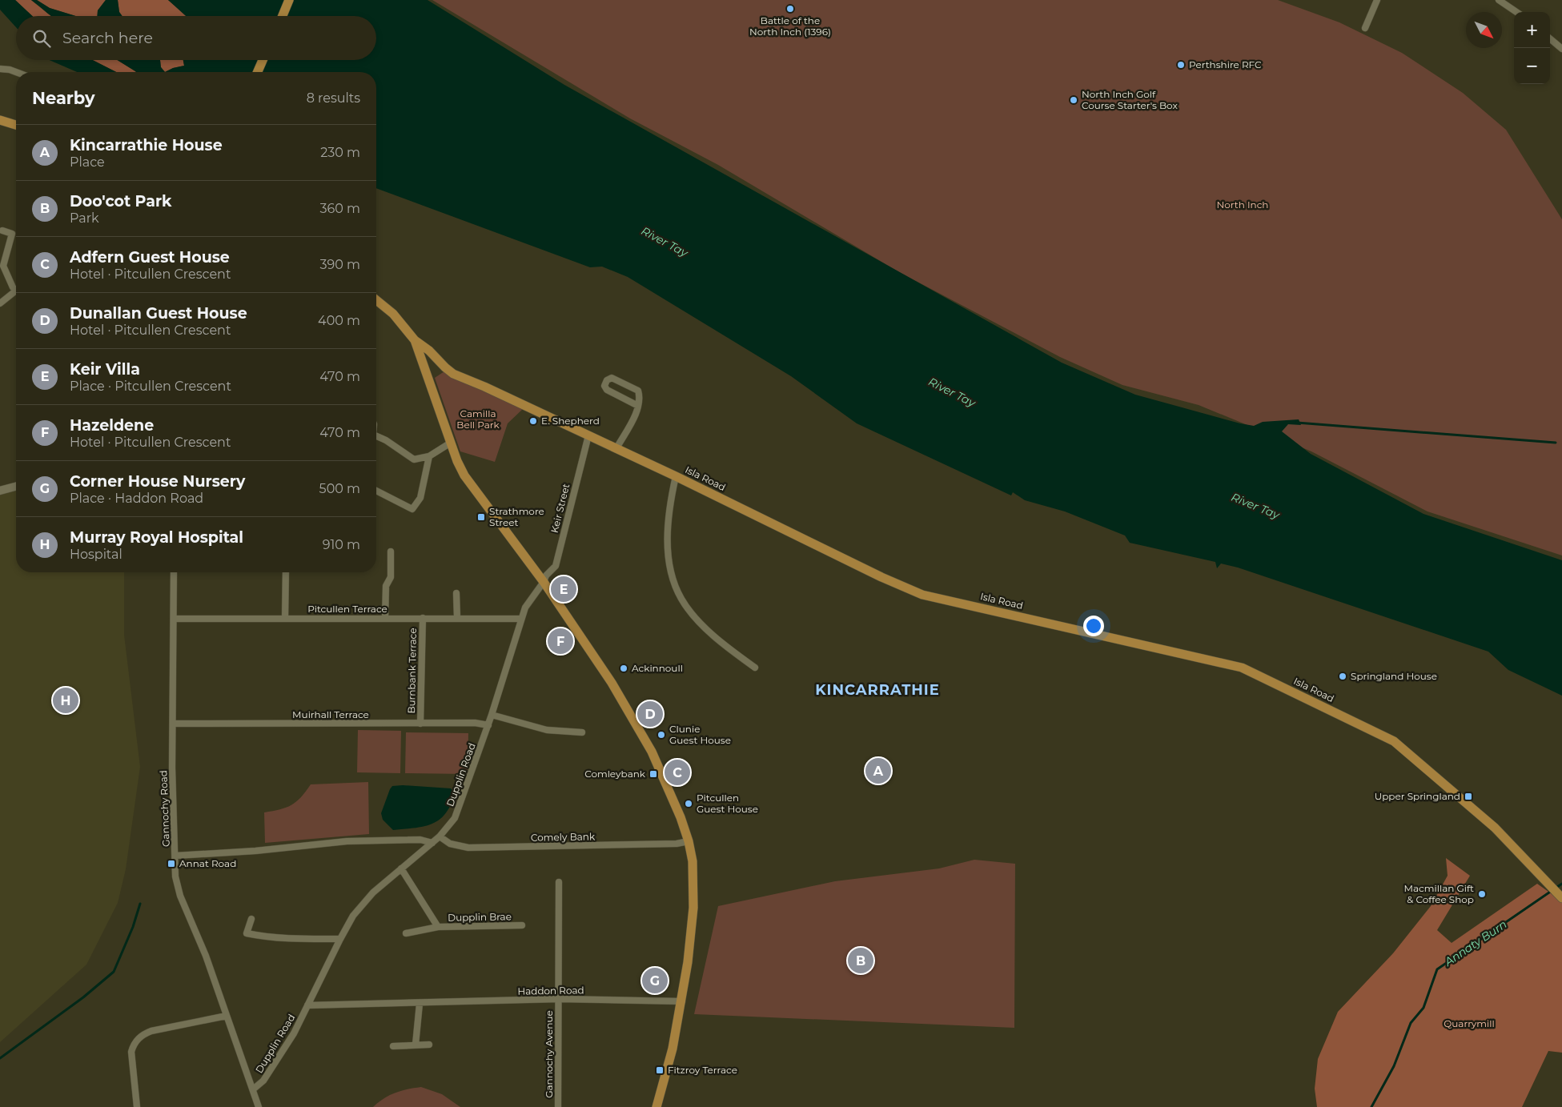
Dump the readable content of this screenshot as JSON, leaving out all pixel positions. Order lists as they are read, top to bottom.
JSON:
{
  "streets": {
    "main road": ["Isla Road"],
    "street": [
      "Keir Street",
      "Pitcullen Terrace",
      "Burnbank Terrace",
      "Muirhall Terrace",
      "Dupplin Road",
      "Gannochy Road",
      "Comely Bank",
      "Dupplin Brae",
      "Haddon Road",
      "Gannochy Avenue"
    ]
  },
  "crossings": [
    ["Isla Road", "Keir Street"],
    ["Keir Street", "Dupplin Road"],
    ["Pitcullen Terrace", "Burnbank Terrace"],
    ["Pitcullen Terrace", "Dupplin Road"],
    ["Pitcullen Terrace", "Gannochy Road"],
    ["Burnbank Terrace", "Muirhall Terrace"],
    ["Muirhall Terrace", "Dupplin Road"],
    ["Muirhall Terrace", "Gannochy Road"],
    ["Dupplin Road", "Gannochy Road"],
    ["Dupplin Road", "Comely Bank"],
    ["Dupplin Road", "Dupplin Brae"],
    ["Dupplin Road", "Haddon Road"],
    ["Haddon Road", "Gannochy Avenue"]
  ],
  "districts": ["KINCARRATHIE"],
  "water": ["River Tay", "Annaty Burn"],
  "parks": ["North Inch", "Camilla Bell Park", "Quarrymill"],
  "places": {
    "other": [
      "Battle of the North Inch (1396)",
      "Perthshire RFC",
      "North Inch Golf Course Starter's Box",
      "E. Shepherd",
      "Ackinnoull",
      "Springland House",
      "Clunie Guest House",
      "Pitcullen Guest House",
      "Macmillan Gift & Coffee Shop"
    ],
    "transit": [
      "Strathmore Street",
      "Comleybank",
      "Upper Springland",
      "Annat Road",
      "Fitzroy Terrace"
    ]
  },
  "north": "bottom right",
  "page": {
    "map_buttons": ["+", "−"],
    "search": "Search here",
    "heading": ["Nearby", "8 results"],
    "list": [
      {
        "mark": "A",
        "name": "Kincarrathie House",
        "note": "Place",
        "value": "230 m"
      },
      {
        "mark": "B",
        "name": "Doo'cot Park",
        "note": "Park",
        "value": "360 m"
      },
      {
        "mark": "C",
        "name": "Adfern Guest House",
        "note": "Hotel · Pitcullen Crescent",
        "value": "390 m"
      },
      {
        "mark": "D",
        "name": "Dunallan Guest House",
        "note": "Hotel · Pitcullen Crescent",
        "value": "400 m"
      },
      {
        "mark": "E",
        "name": "Keir Villa",
        "note": "Place · Pitcullen Crescent",
        "value": "470 m"
      },
      {
        "mark": "F",
        "name": "Hazeldene",
        "note": "Hotel · Pitcullen Crescent",
        "value": "470 m"
      },
      {
        "mark": "G",
        "name": "Corner House Nursery",
        "note": "Place · Haddon Road",
        "value": "500 m"
      },
      {
        "mark": "H",
        "name": "Murray Royal Hospital",
        "note": "Hospital",
        "value": "910 m"
      }
    ],
    "pins": [
      "E",
      "F",
      "H",
      "D",
      "A",
      "C",
      "B",
      "G"
    ]
  }
}
